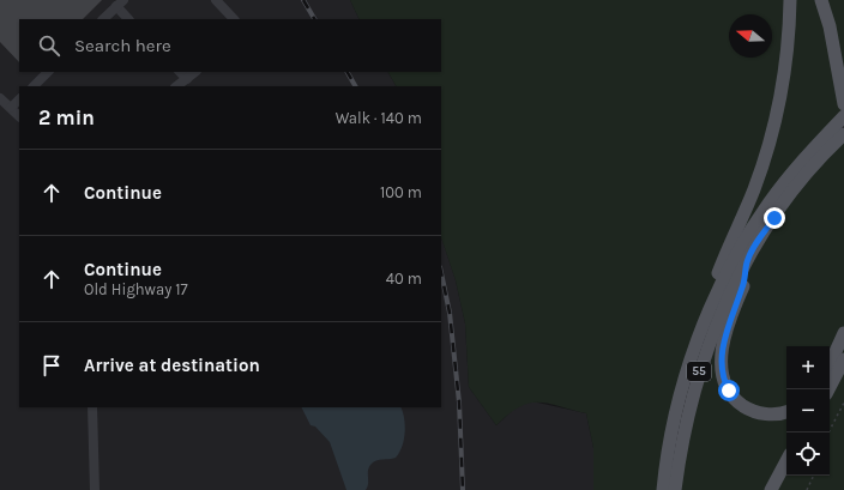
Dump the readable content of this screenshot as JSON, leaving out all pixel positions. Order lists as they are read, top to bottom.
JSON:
{
  "streets": {
    "main road": ["55"]
  },
  "north": "left",
  "page": {
    "search": "Search here",
    "heading": ["2 min", "Walk · 140 m"],
    "list": [
      ["Continue", "100 m"],
      ["Continue", "Old Highway 17", "40 m"],
      "Arrive at destination"
    ],
    "map_buttons": ["+", "−"]
  }
}
